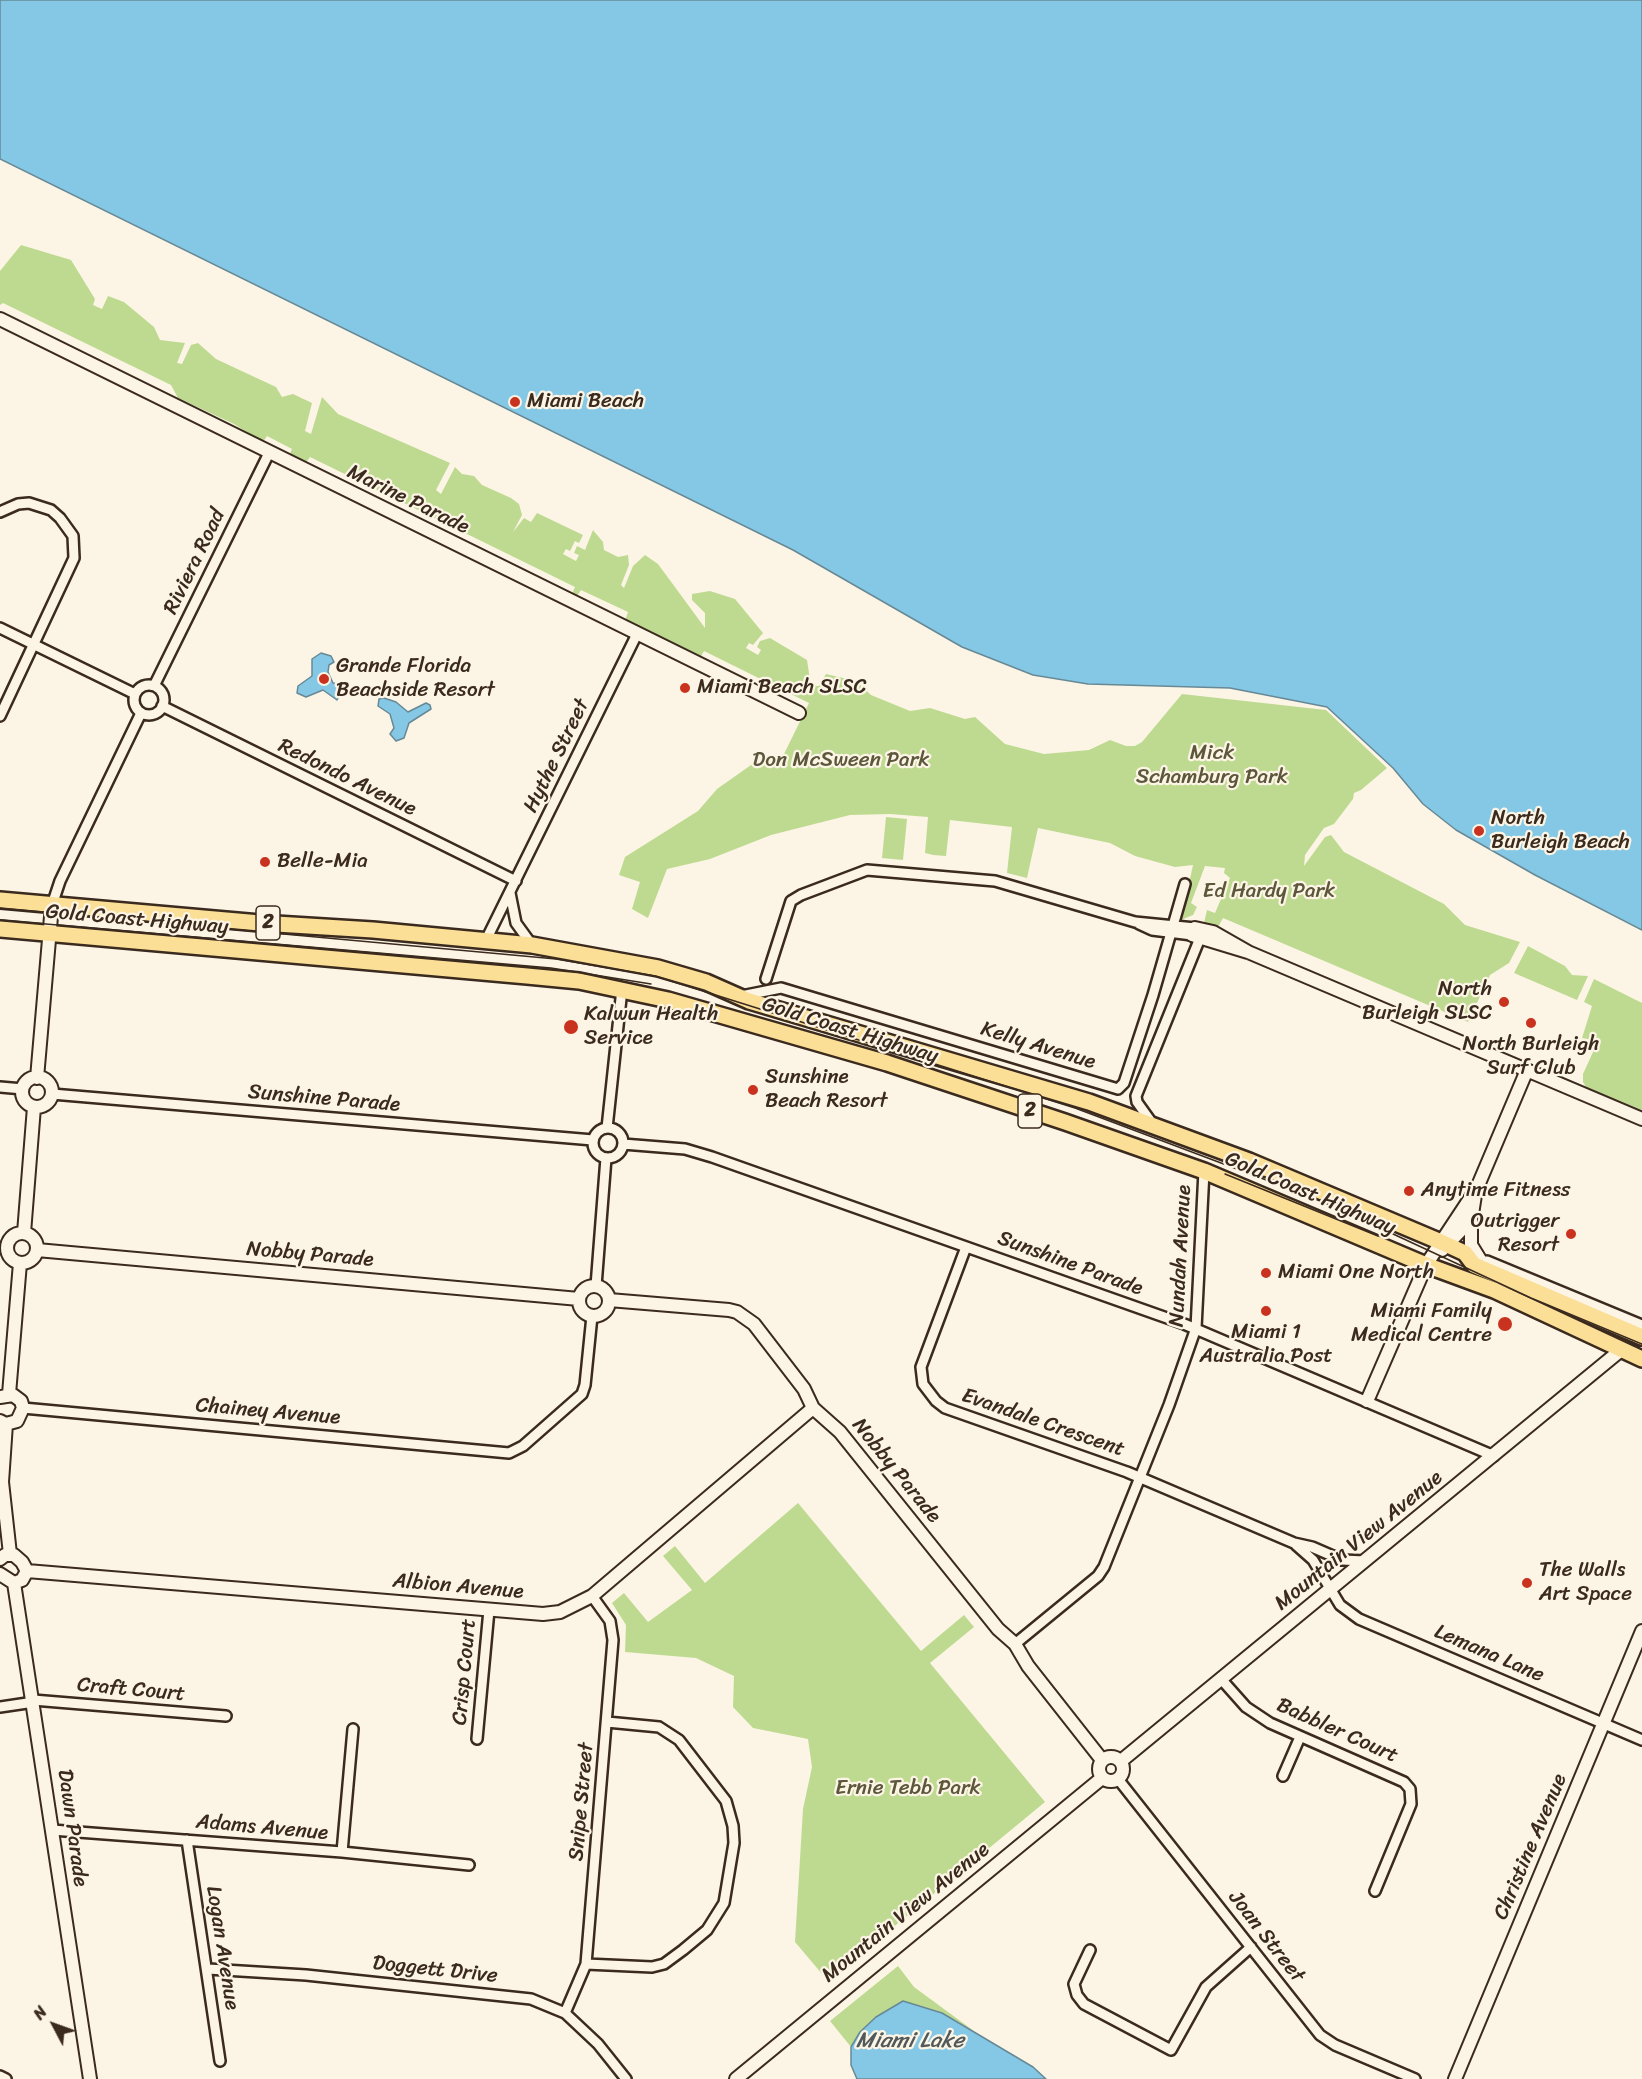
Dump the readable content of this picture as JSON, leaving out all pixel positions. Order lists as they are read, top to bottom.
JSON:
{
  "streets": {
    "highway": ["Gold Coast Highway", "2"],
    "street": [
      "Marine Parade",
      "Riviera Road",
      "Hythe Street",
      "Redondo Avenue",
      "Kelly Avenue",
      "Sunshine Parade",
      "Nobby Parade",
      "Nundah Avenue",
      "Chainey Avenue",
      "Evandale Crescent",
      "Mountain View Avenue",
      "Albion Avenue",
      "Lemana Lane",
      "Crisp Court",
      "Craft Court",
      "Babbler Court",
      "Snipe Street",
      "Dawn Parade",
      "Adams Avenue",
      "Christine Avenue",
      "Joan Street",
      "Logan Avenue",
      "Doggett Drive"
    ]
  },
  "crossings": [
    ["Marine Parade", "Riviera Road"],
    ["Marine Parade", "Hythe Street"],
    ["Riviera Road", "Redondo Avenue"],
    ["Hythe Street", "Redondo Avenue"],
    ["Hythe Street", "Gold Coast Highway"],
    ["Gold Coast Highway", "Kelly Avenue"],
    ["Gold Coast Highway", "Nundah Avenue"],
    ["Gold Coast Highway", "Mountain View Avenue"],
    ["Sunshine Parade", "Nundah Avenue"],
    ["Sunshine Parade", "Evandale Crescent"],
    ["Sunshine Parade", "Mountain View Avenue"],
    ["Nobby Parade", "Nundah Avenue"],
    ["Nobby Parade", "Chainey Avenue"],
    ["Nobby Parade", "Mountain View Avenue"],
    ["Nobby Parade", "Albion Avenue"],
    ["Nobby Parade", "Joan Street"],
    ["Nundah Avenue", "Evandale Crescent"],
    ["Evandale Crescent", "Mountain View Avenue"],
    ["Evandale Crescent", "Lemana Lane"],
    ["Mountain View Avenue", "Lemana Lane"],
    ["Mountain View Avenue", "Babbler Court"],
    ["Mountain View Avenue", "Joan Street"],
    ["Albion Avenue", "Crisp Court"],
    ["Albion Avenue", "Snipe Street"],
    ["Lemana Lane", "Christine Avenue"],
    ["Craft Court", "Dawn Parade"],
    ["Snipe Street", "Doggett Drive"],
    ["Dawn Parade", "Adams Avenue"],
    ["Adams Avenue", "Logan Avenue"],
    ["Logan Avenue", "Doggett Drive"]
  ],
  "water": ["Miami Lake"],
  "parks": [
    "Mick Schamburg Park",
    "Don McSween Park",
    "Ed Hardy Park",
    "Ernie Tebb Park"
  ],
  "places": [
    "Miami Beach",
    "Grande Florida Beachside Resort",
    "Miami Beach SLSC",
    "North Burleigh Beach",
    "Belle-Mia",
    "North Burleigh SLSC",
    "North Burleigh Surf Club",
    "Kalwun Health Service",
    "Sunshine Beach Resort",
    "Anytime Fitness",
    "Outrigger Resort",
    "Miami One North",
    "Miami 1 Australia Post",
    "Miami Family Medical Centre",
    "The Walls Art Space"
  ],
  "north": "top left"
}
